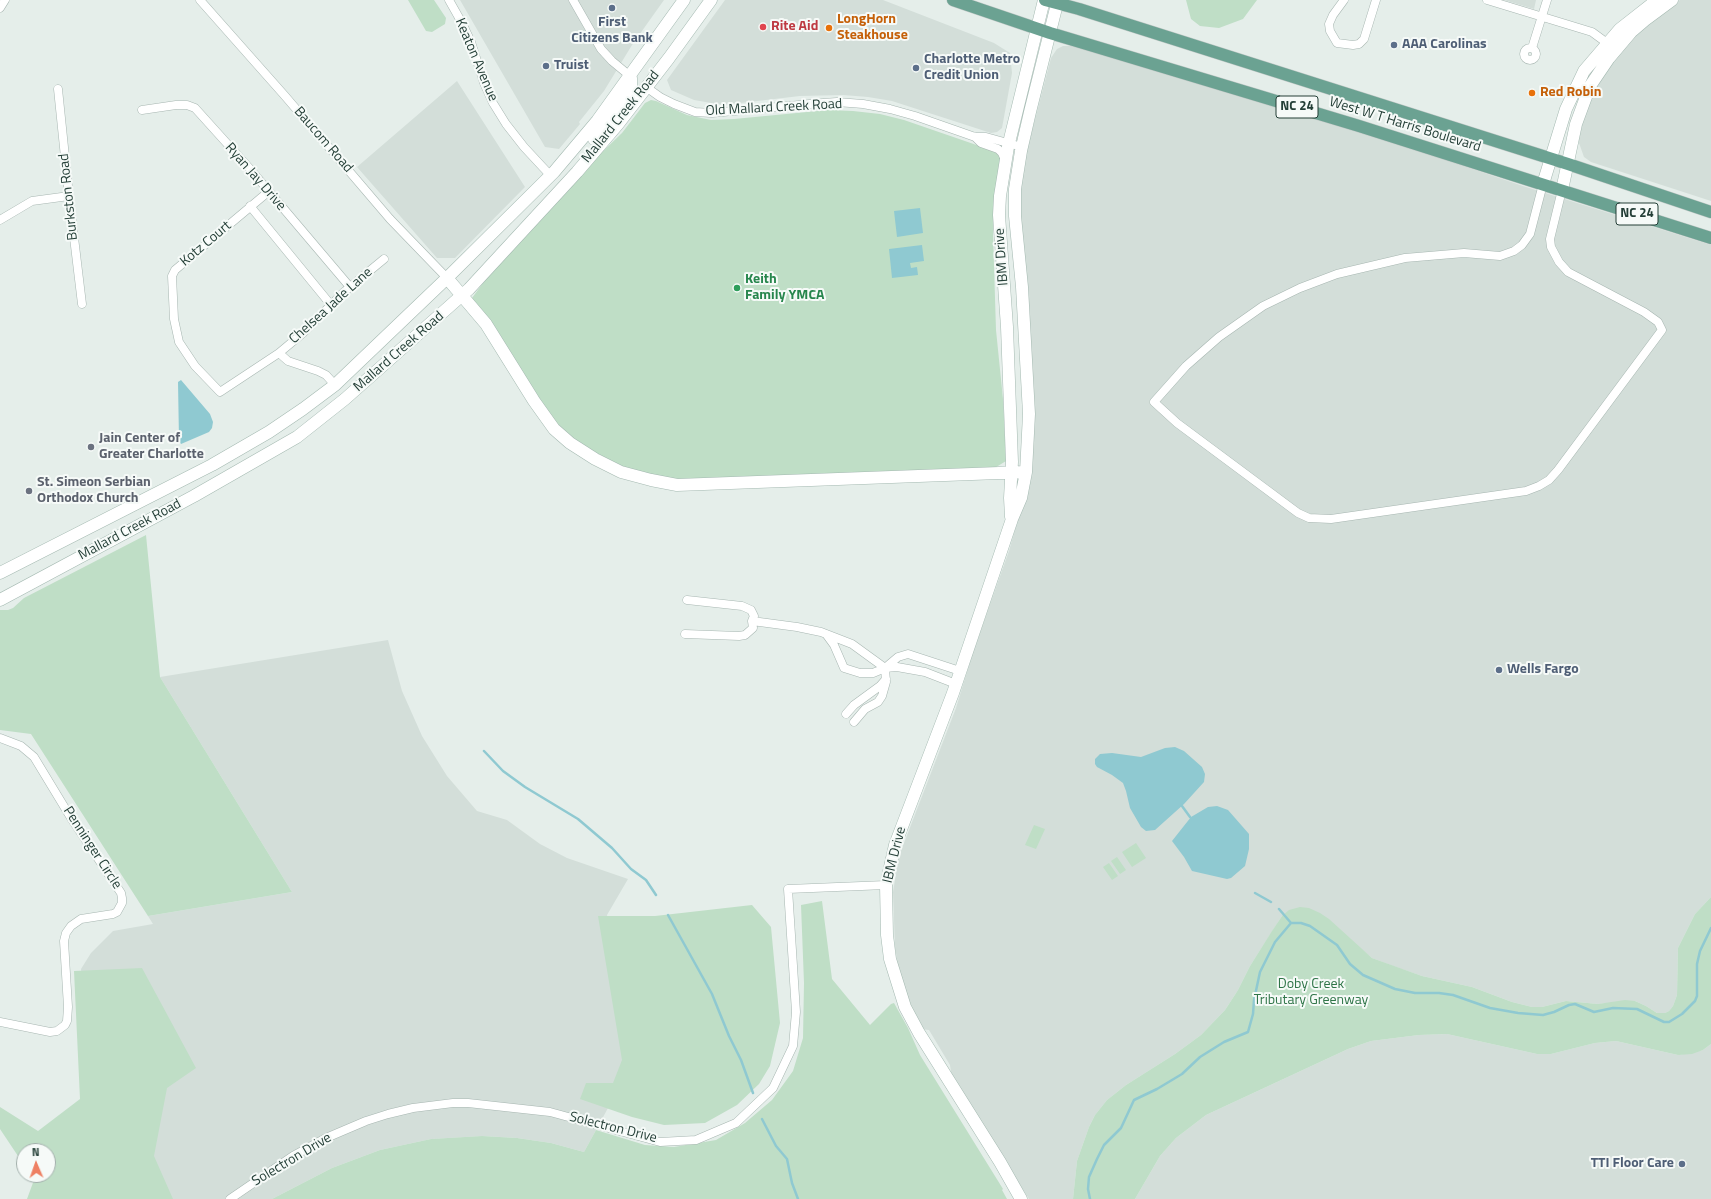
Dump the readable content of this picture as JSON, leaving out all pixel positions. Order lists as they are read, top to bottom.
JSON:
{
  "streets": {
    "main road": ["NC 24", "West W T Harris Boulevard"],
    "street": [
      "Keaton Avenue",
      "Old Mallard Creek Road",
      "Mallard Creek Road",
      "Baucom Road",
      "Ryan Jay Drive",
      "Burkston Road",
      "Kotz Court",
      "IBM Drive",
      "Chelsea Jade Lane",
      "Penninger Circle",
      "Solectron Drive"
    ]
  },
  "crossings": [
    ["Keaton Avenue", "Mallard Creek Road"],
    ["Old Mallard Creek Road", "Mallard Creek Road"],
    ["Old Mallard Creek Road", "IBM Drive"],
    ["Mallard Creek Road", "Baucom Road"],
    ["West W T Harris Boulevard", "IBM Drive"],
    ["Ryan Jay Drive", "Kotz Court"],
    ["Ryan Jay Drive", "Chelsea Jade Lane"],
    ["Kotz Court", "Chelsea Jade Lane"],
    ["IBM Drive", "Solectron Drive"]
  ],
  "parks": ["Doby Creek Tributary Greenway"],
  "places": [
    "First Citizens Bank",
    "Rite Aid",
    "LongHorn Steakhouse",
    "AAA Carolinas",
    "Truist",
    "Charlotte Metro Credit Union",
    "Red Robin",
    "Keith Family YMCA",
    "Jain Center of Greater Charlotte",
    "St. Simeon Serbian Orthodox Church",
    "Wells Fargo",
    "TTI Floor Care"
  ],
  "north": "top"
}
